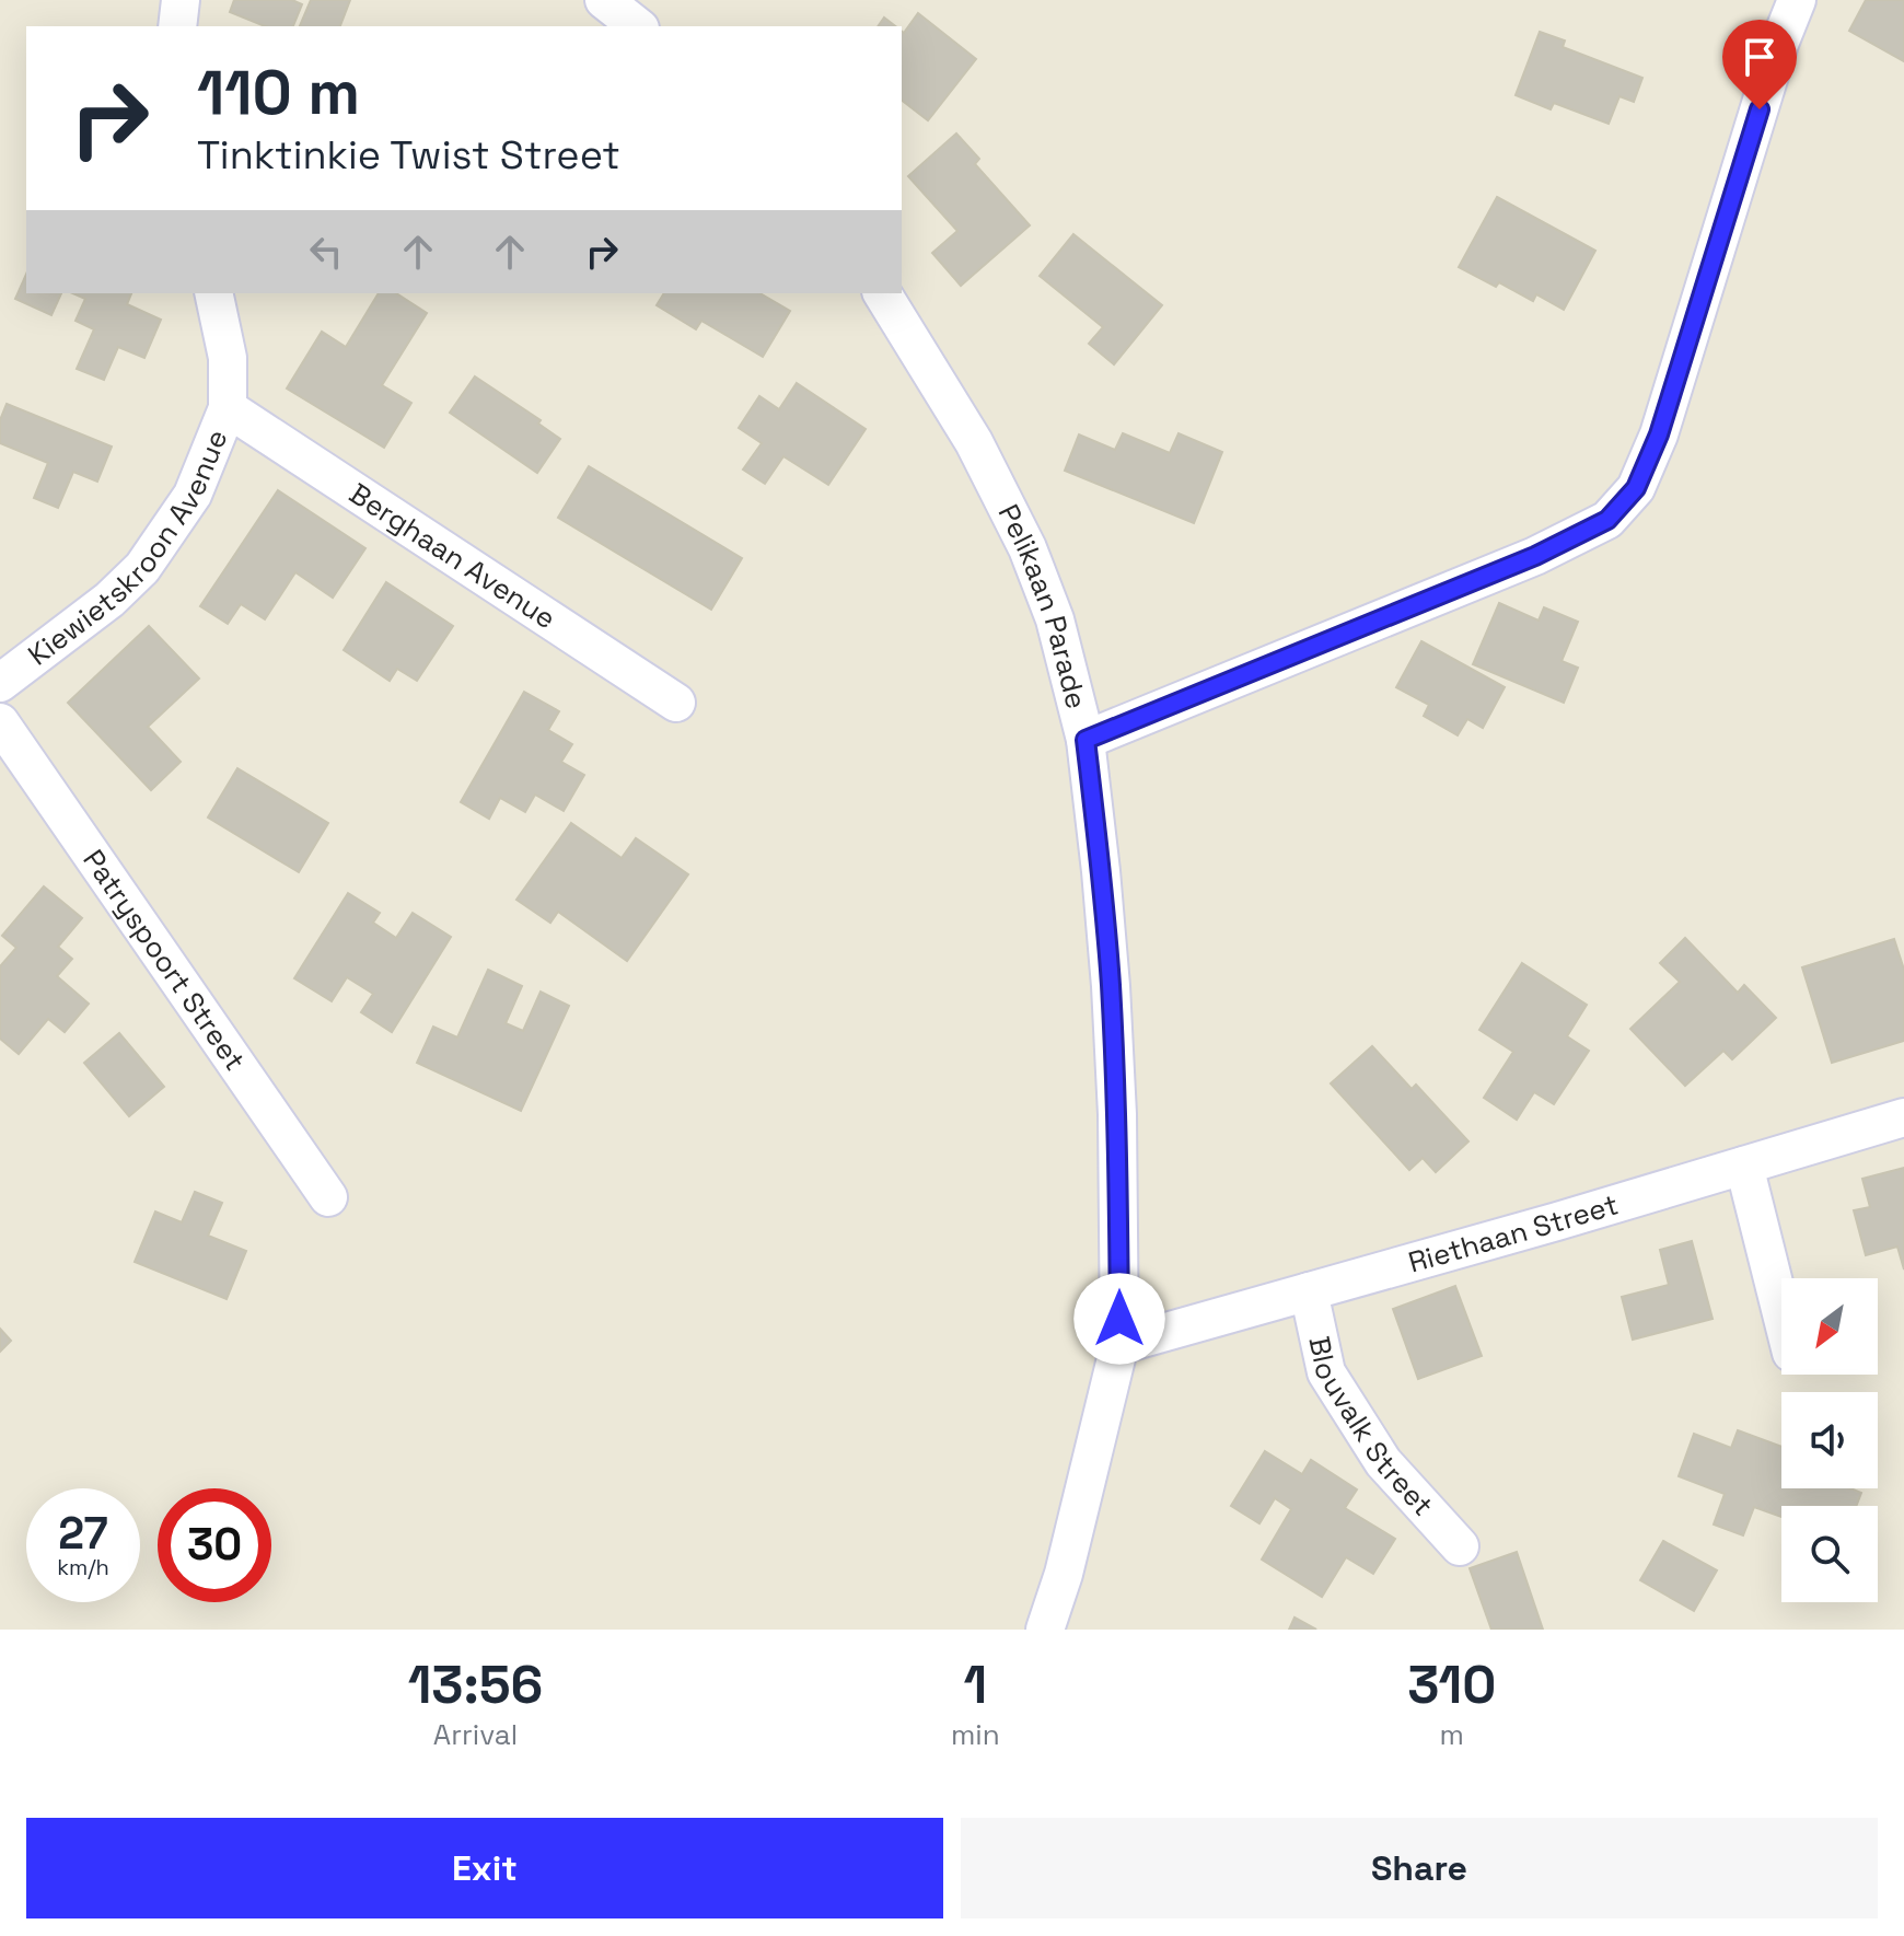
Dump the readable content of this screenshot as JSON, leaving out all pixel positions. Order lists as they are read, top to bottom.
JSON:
{
  "streets": {
    "street": [
      "Kiewietskroon Avenue",
      "Berghaan Avenue",
      "Pelikaan Parade",
      "Patryspoort Street",
      "Riethaan Street",
      "Blouvalk Street"
    ]
  },
  "crossings": [
    ["Kiewietskroon Avenue", "Berghaan Avenue"],
    ["Pelikaan Parade", "Riethaan Street"],
    ["Riethaan Street", "Blouvalk Street"]
  ],
  "north": "bottom left",
  "page": {
    "turn": ["110 m", "Tinktinkie Twist Street"],
    "speed": "27 km/h",
    "limit": "30",
    "eta": [
      "13:56",
      "Arrival",
      "1",
      "min",
      "310",
      "m"
    ],
    "buttons": ["Exit", "Share"]
  }
}
